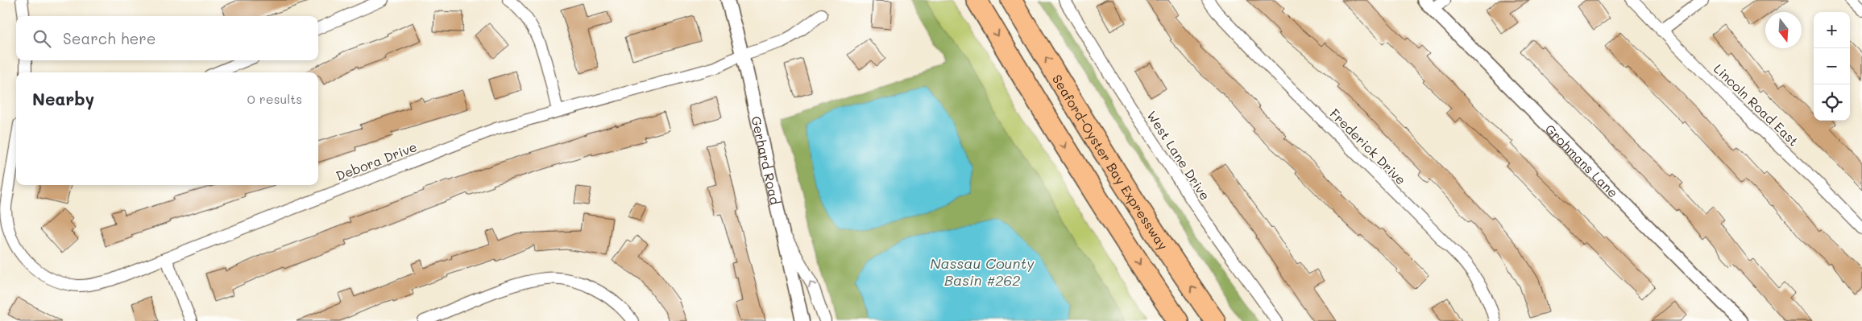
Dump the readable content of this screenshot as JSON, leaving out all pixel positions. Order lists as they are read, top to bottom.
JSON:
{
  "streets": {
    "highway": ["Seaford-Oyster Bay Expressway"],
    "street": [
      "Lincoln Road East",
      "Frederick Drive",
      "West Lane Drive",
      "Gerhard Road",
      "Grohmans Lane",
      "Debora Drive"
    ]
  },
  "crossings": [
    ["Gerhard Road", "Debora Drive"]
  ],
  "water": ["Nassau County Basin #262"],
  "north": "bottom",
  "page": {
    "map_buttons": ["+", "−"],
    "search": "Search here",
    "heading": ["Nearby", "0 results"]
  }
}
